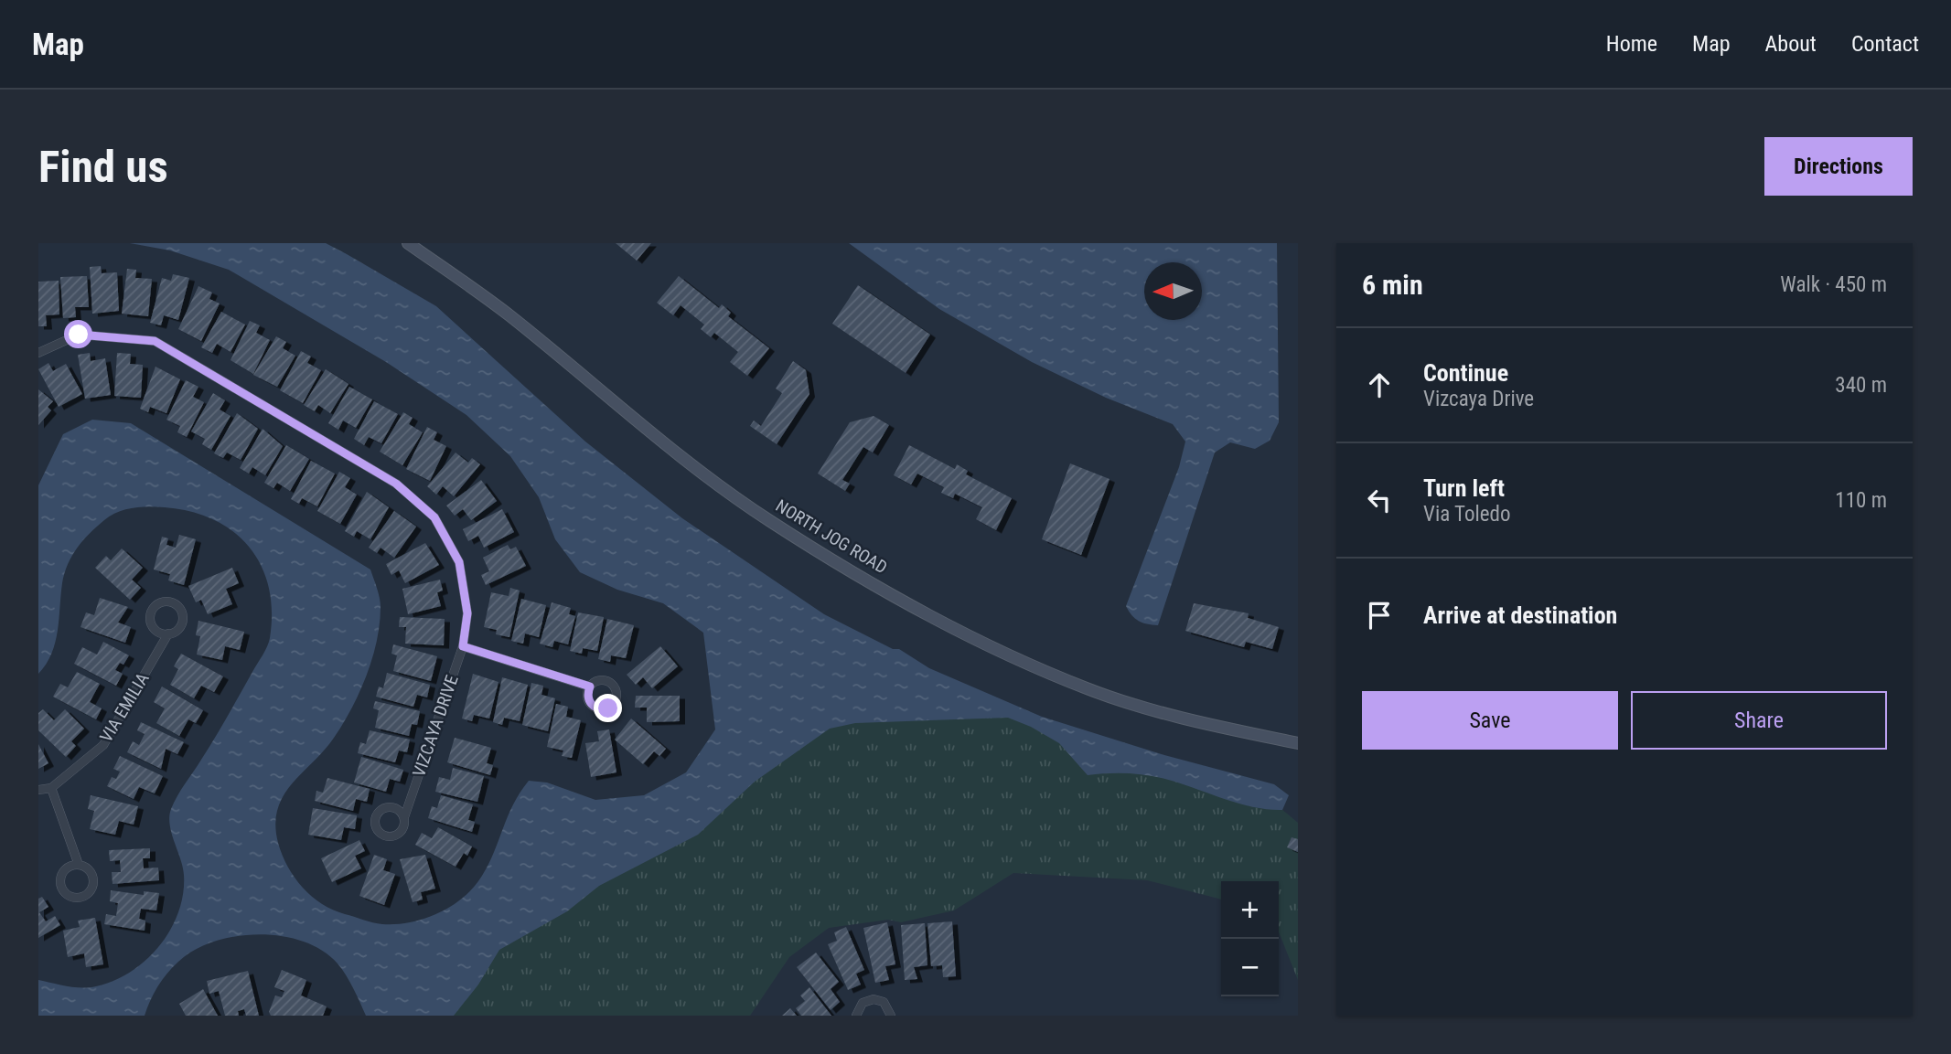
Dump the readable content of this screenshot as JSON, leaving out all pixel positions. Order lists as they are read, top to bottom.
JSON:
{
  "streets": {
    "street": ["NORTH JOG ROAD", "VIA EMILIA", "VIZCAYA DRIVE"]
  },
  "north": "left",
  "page": {
    "header": "Map",
    "nav": [
      "Home",
      "Map",
      "About",
      "Contact"
    ],
    "buttons": [
      "Directions",
      ["Save", "Share"]
    ],
    "title": "Find us",
    "heading": ["6 min", "Walk · 450 m"],
    "list": [
      ["Continue", "Vizcaya Drive", "340 m"],
      ["Turn left", "Via Toledo", "110 m"],
      "Arrive at destination"
    ],
    "map_buttons": ["+", "−"]
  }
}
